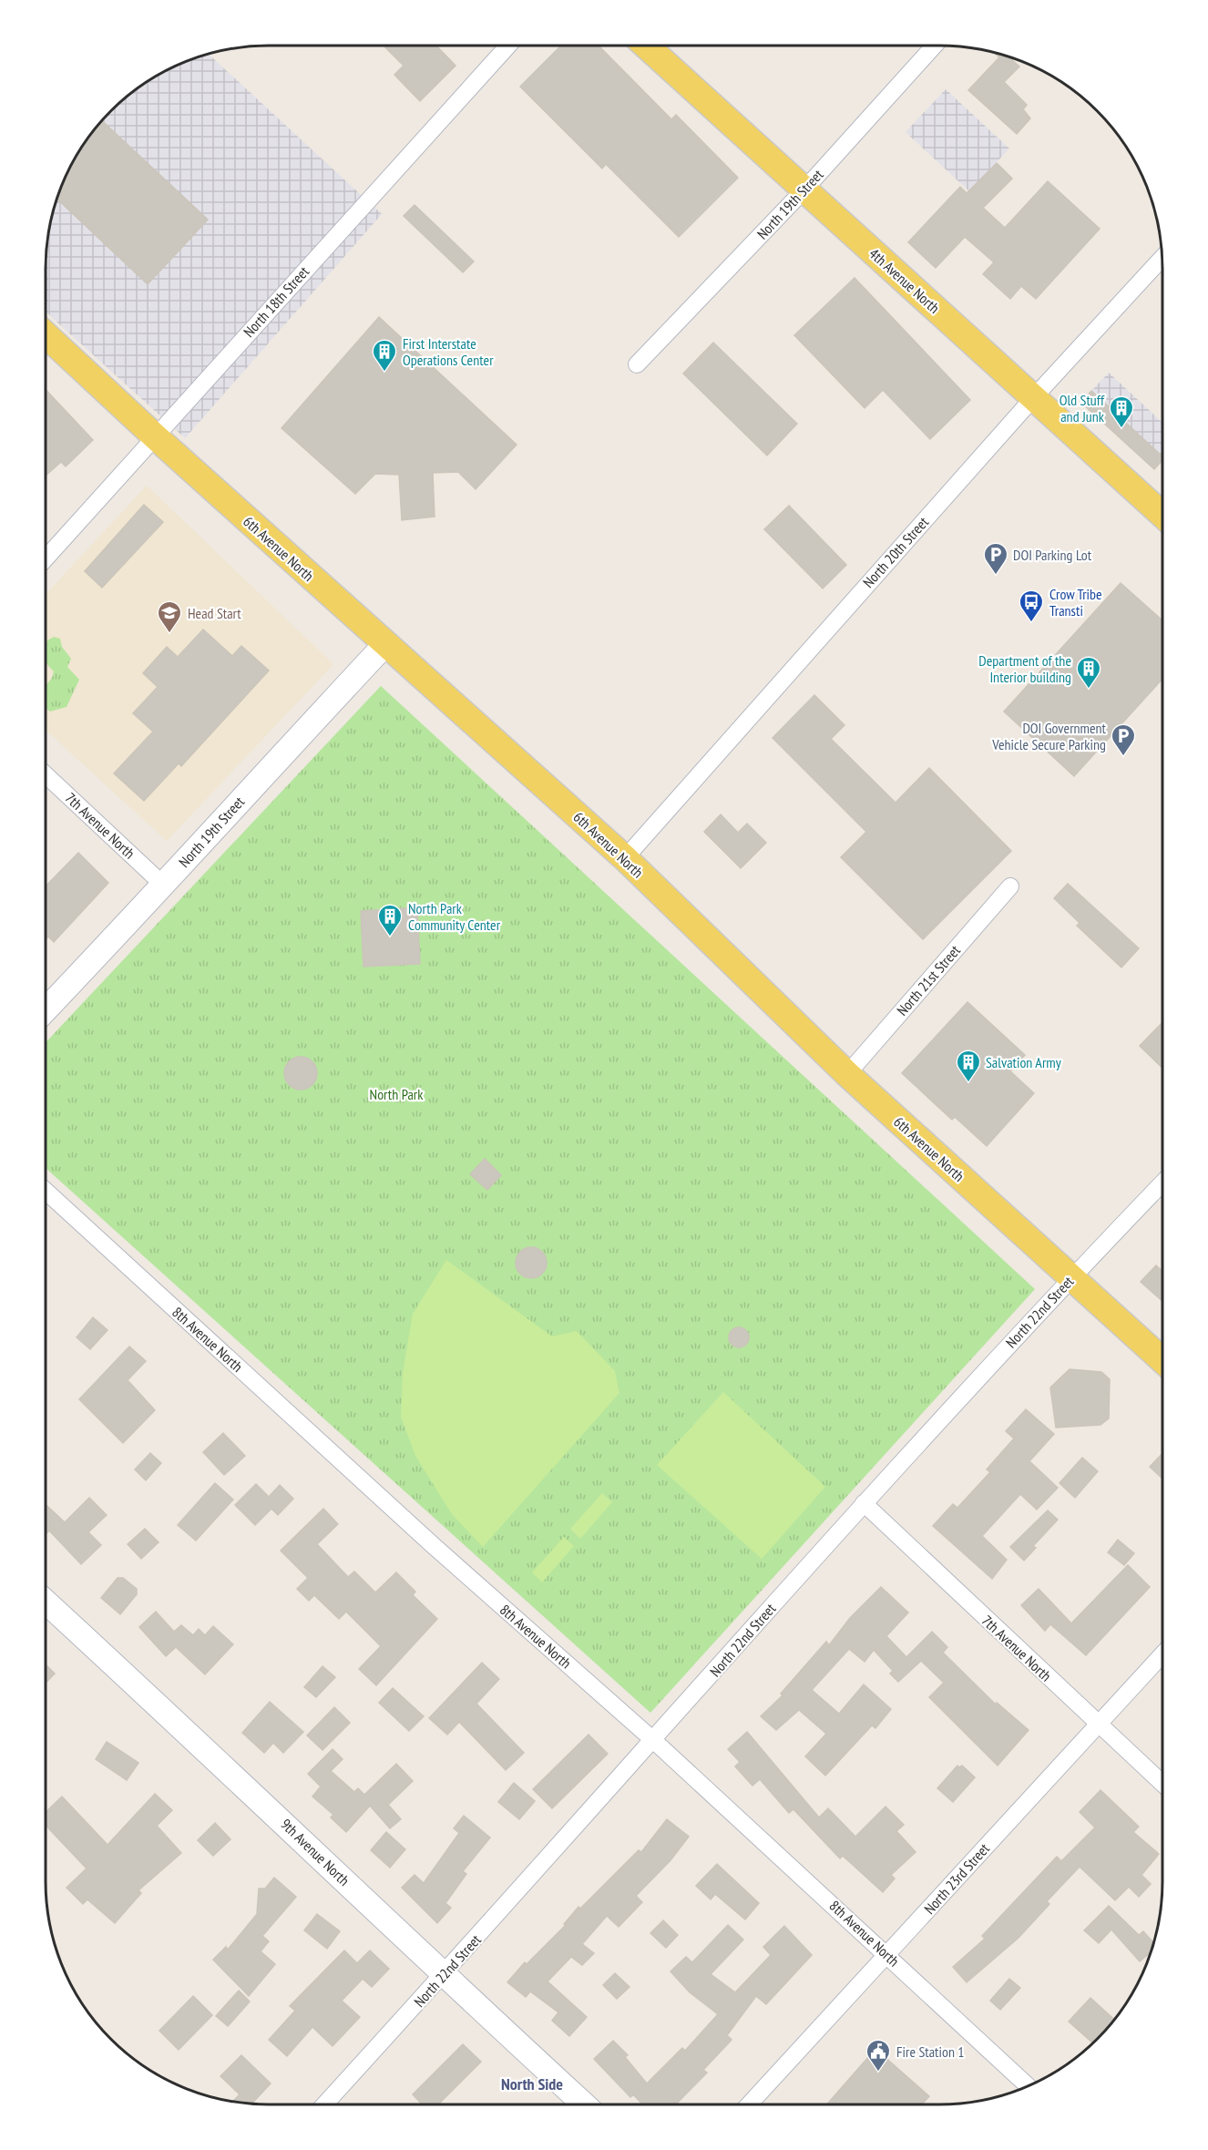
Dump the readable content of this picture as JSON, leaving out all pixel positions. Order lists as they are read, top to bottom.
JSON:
{
  "streets": {
    "main road": ["4th Avenue North", "6th Avenue North"],
    "street": [
      "North 19th Street",
      "North 18th Street",
      "North 20th Street",
      "7th Avenue North",
      "North 21st Street",
      "North 22nd Street",
      "8th Avenue North",
      "9th Avenue North",
      "North 23rd Street"
    ]
  },
  "crossings": [
    ["North 19th Street", "4th Avenue North"],
    ["North 19th Street", "6th Avenue North"],
    ["North 19th Street", "7th Avenue North"],
    ["4th Avenue North", "North 20th Street"],
    ["North 18th Street", "6th Avenue North"],
    ["6th Avenue North", "North 20th Street"],
    ["6th Avenue North", "North 21st Street"],
    ["6th Avenue North", "North 22nd Street"],
    ["7th Avenue North", "North 22nd Street"],
    ["7th Avenue North", "North 23rd Street"],
    ["North 22nd Street", "8th Avenue North"],
    ["North 22nd Street", "9th Avenue North"],
    ["8th Avenue North", "North 23rd Street"]
  ],
  "districts": ["North Side"],
  "parks": ["North Park"],
  "places": {
    "building": [
      "First Interstate Operations Center",
      "Old Stuff and Junk",
      "Department of the Interior building",
      "North Park Community Center",
      "Salvation Army"
    ],
    "parking": ["DOI Parking Lot", "DOI Government Vehicle Secure Parking"],
    "bus stop": ["Crow Tribe Transti"],
    "school or university": ["Head Start"],
    "public building": ["Fire Station 1"]
  }
}
